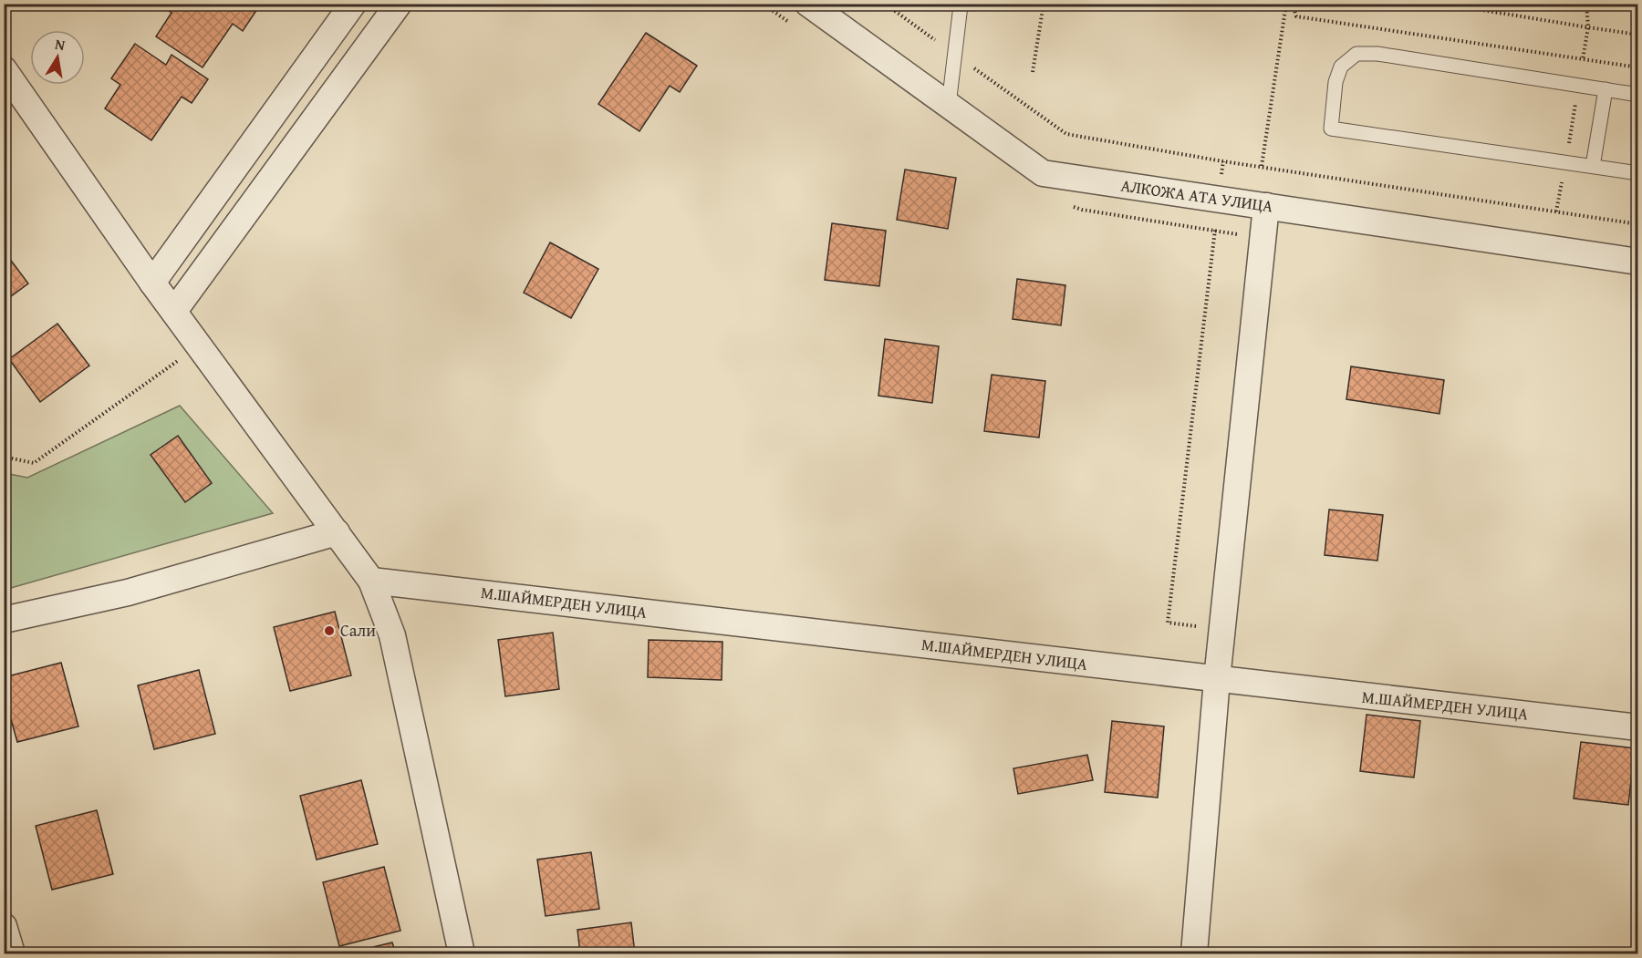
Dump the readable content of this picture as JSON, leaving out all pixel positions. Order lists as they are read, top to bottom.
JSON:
{
  "streets": {
    "street": ["АЛКОЖА АТА УЛИЦА", "М.ШАЙМЕРДЕН УЛИЦА"]
  },
  "places": ["Сали"],
  "north": "top"
}
